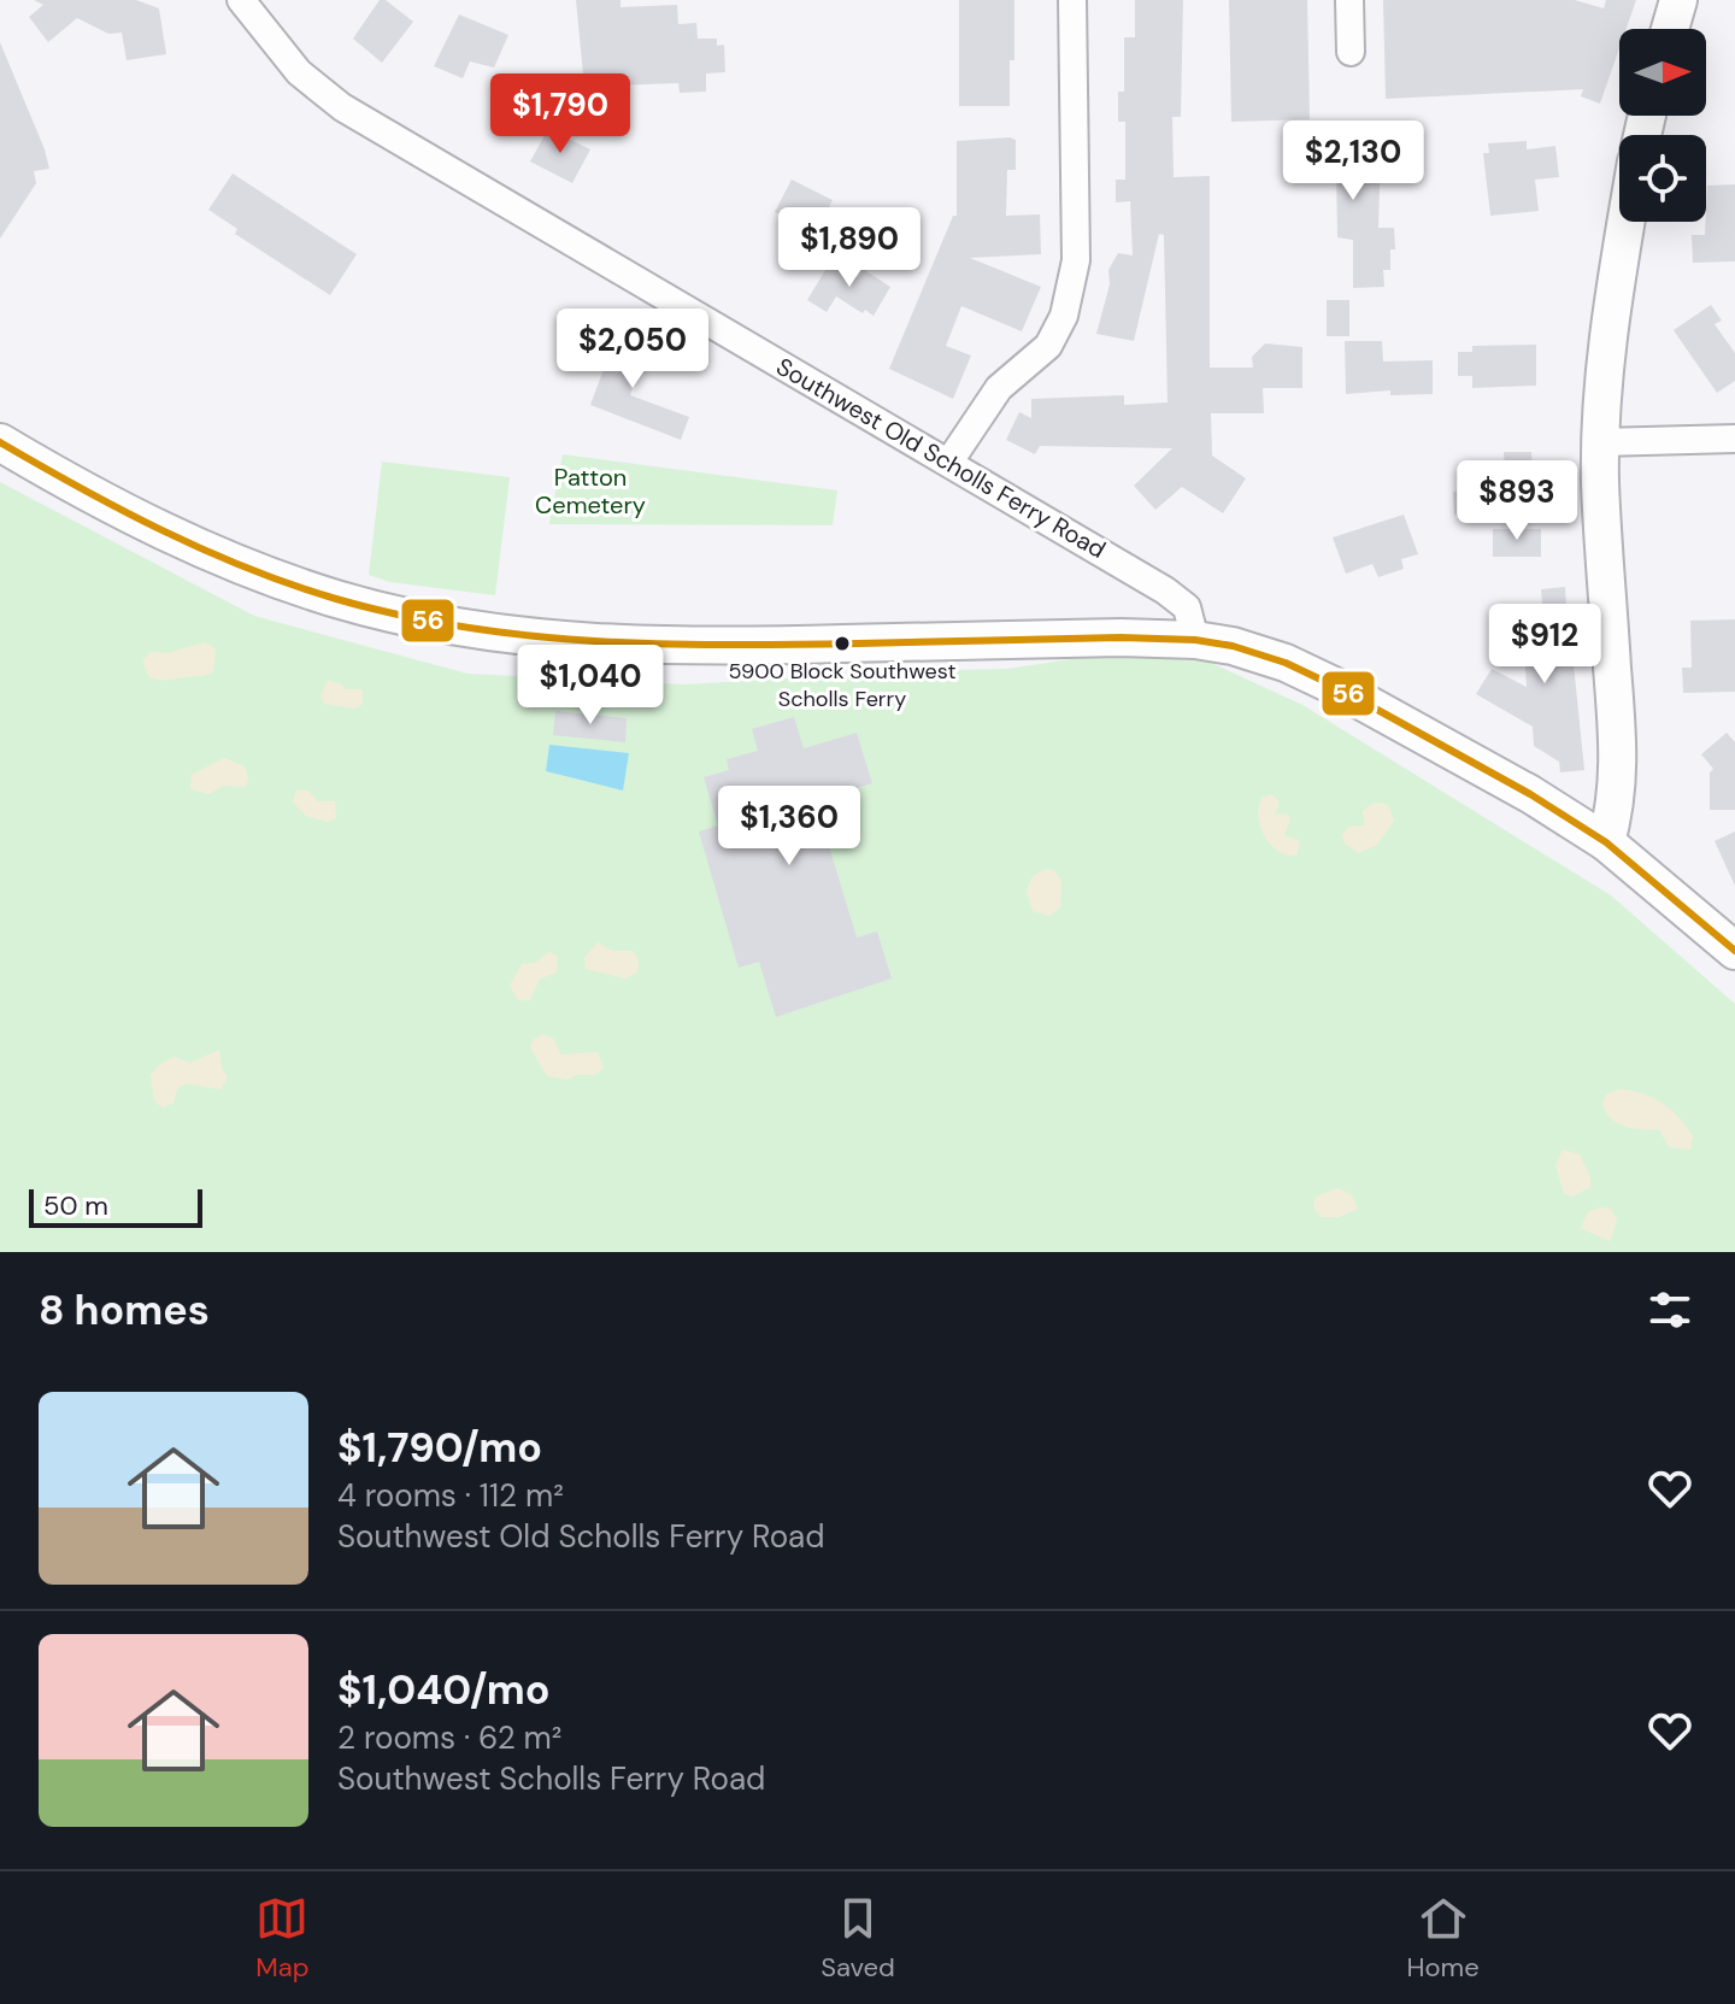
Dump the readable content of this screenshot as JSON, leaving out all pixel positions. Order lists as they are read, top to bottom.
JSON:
{
  "streets": {
    "street": ["Southwest Old Scholls Ferry Road"]
  },
  "parks": ["Patton Cemetery"],
  "places": ["5900 Block Southwest Scholls Ferry"],
  "lines": ["transit line 56"],
  "scale_bar": "50 m",
  "north": "right",
  "page": {
    "price": [
      "$1,790",
      "$2,130",
      "$1,890",
      "$2,050",
      "$893",
      "$912",
      "$1,040",
      "$1,360"
    ],
    "scale": "50 m",
    "heading": "8 homes",
    "list": [
      {
        "name": "$1,790/mo",
        "note": "4 rooms · 112 m² · Southwest Old Scholls Ferry Road"
      },
      {
        "name": "$1,040/mo",
        "note": "2 rooms · 62 m² · Southwest Scholls Ferry Road"
      }
    ],
    "tabs": ["Map", "Saved", "Home"]
  }
}
